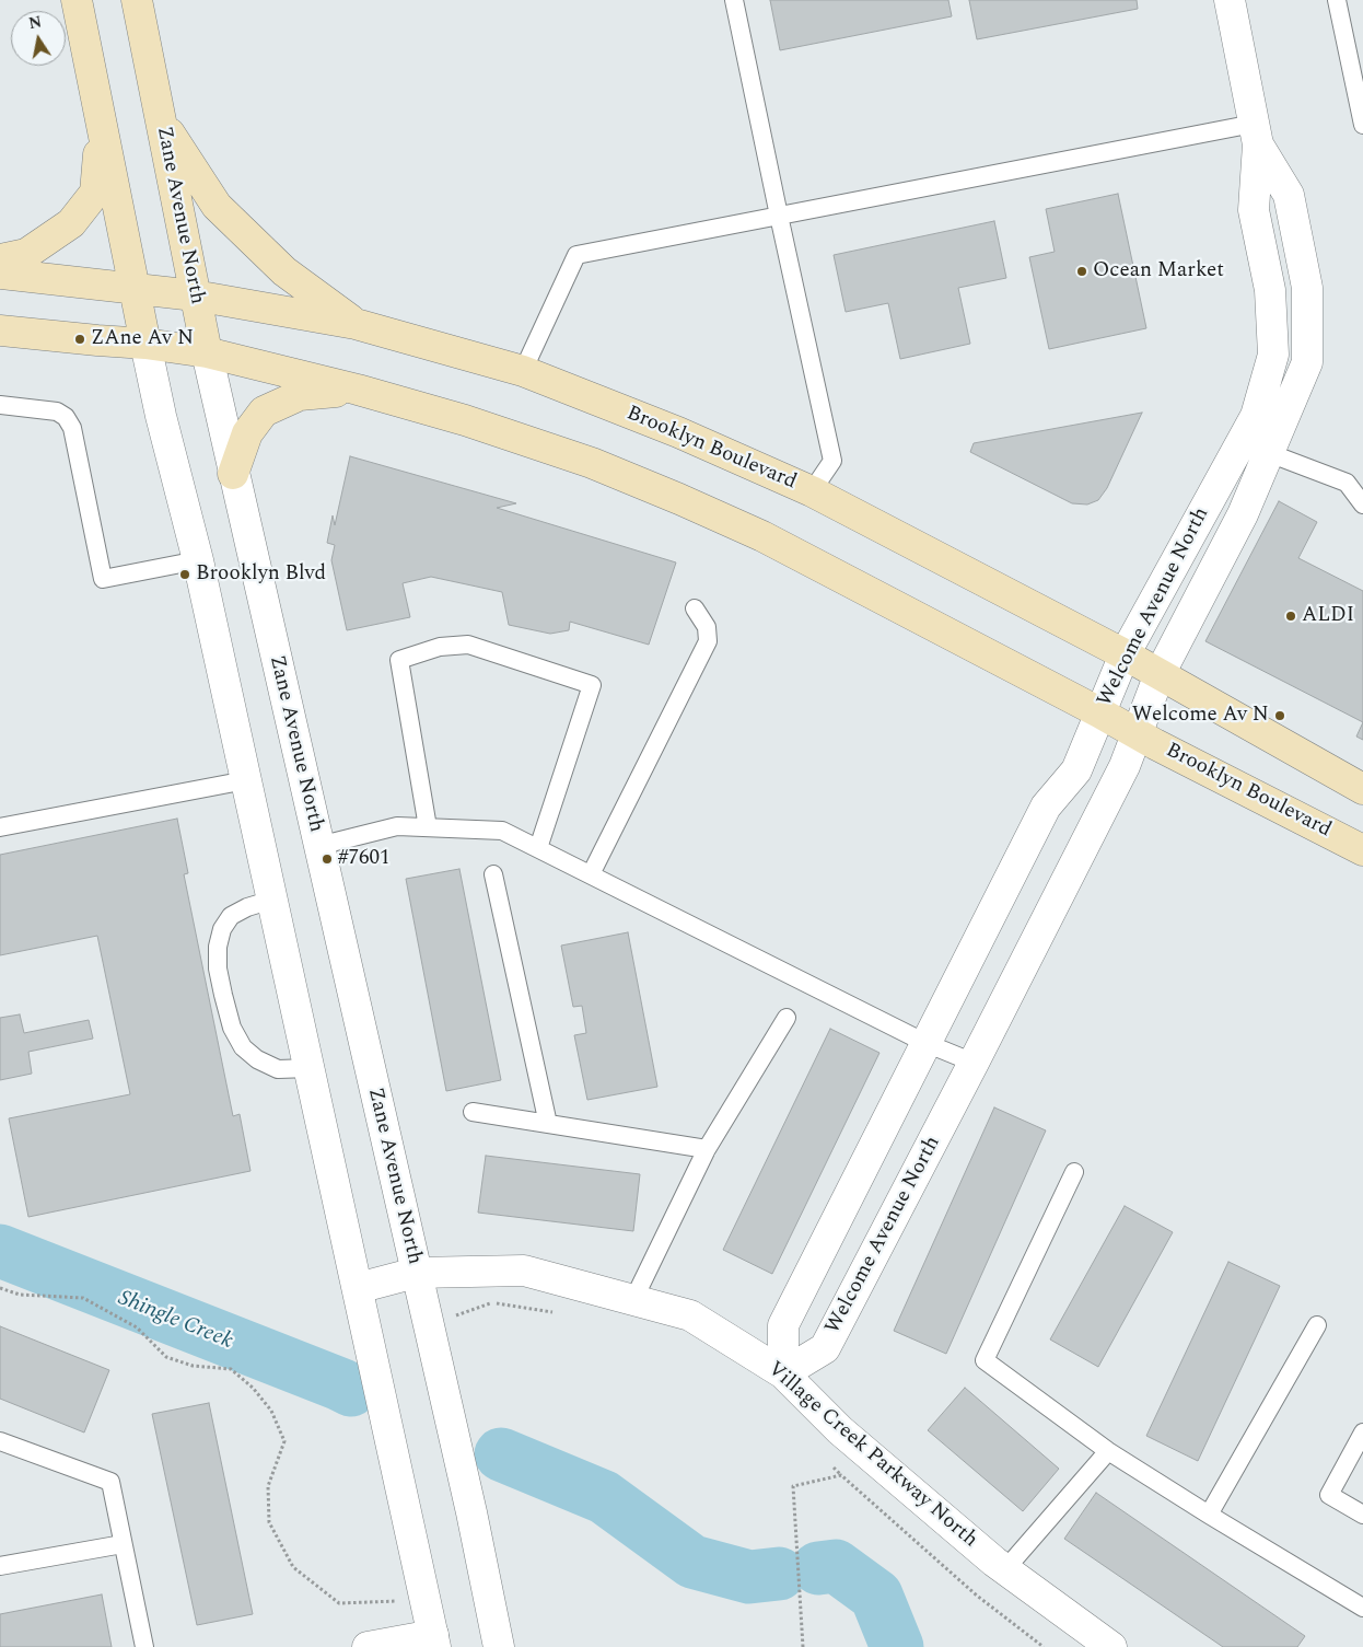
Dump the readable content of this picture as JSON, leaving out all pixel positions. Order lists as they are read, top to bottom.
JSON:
{
  "streets": {
    "main road": ["Zane Avenue North", "Brooklyn Boulevard"],
    "street": ["Welcome Avenue North", "Village Creek Parkway North"]
  },
  "crossings": [
    ["Zane Avenue North", "Brooklyn Boulevard"],
    ["Zane Avenue North", "Village Creek Parkway North"],
    ["Brooklyn Boulevard", "Welcome Avenue North"],
    ["Welcome Avenue North", "Village Creek Parkway North"]
  ],
  "water": ["Shingle Creek"],
  "places": [
    "Ocean Market",
    "ZAne Av N",
    "Brooklyn Blvd",
    "ALDI",
    "Welcome Av N",
    "#7601"
  ],
  "north": "top"
}
